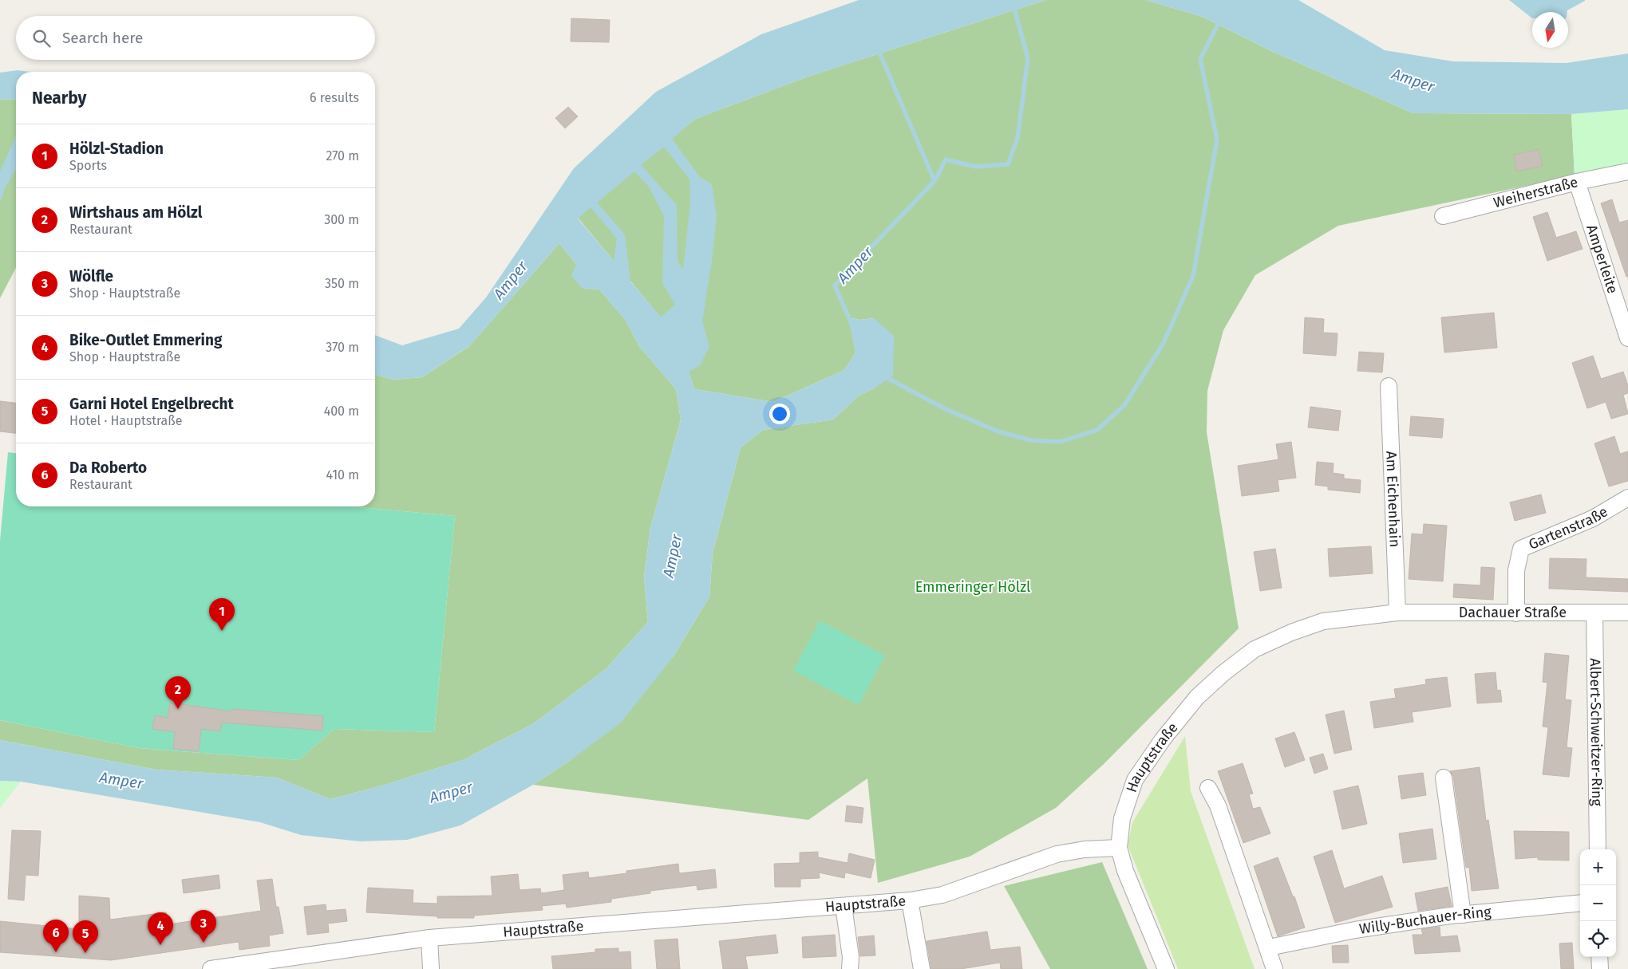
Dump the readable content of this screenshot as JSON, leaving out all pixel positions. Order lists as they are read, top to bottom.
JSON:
{
  "streets": {
    "street": [
      "Weiherstraße",
      "Amperleite",
      "Am Eichenhain",
      "Gartenstraße",
      "Dachauer Straße",
      "Albert-Schweitzer-Ring",
      "Hauptstraße",
      "Willy-Buchauer-Ring"
    ]
  },
  "crossings": [
    ["Weiherstraße", "Amperleite"],
    ["Am Eichenhain", "Dachauer Straße"],
    ["Am Eichenhain", "Hauptstraße"],
    ["Gartenstraße", "Dachauer Straße"],
    ["Dachauer Straße", "Albert-Schweitzer-Ring"],
    ["Dachauer Straße", "Hauptstraße"]
  ],
  "water": ["Amper"],
  "parks": ["Emmeringer Hölzl"],
  "north": "bottom",
  "page": {
    "search": "Search here",
    "heading": ["Nearby", "6 results"],
    "list": [
      {
        "mark": "1",
        "name": "Hölzl-Stadion",
        "note": "Sports",
        "value": "270 m"
      },
      {
        "mark": "2",
        "name": "Wirtshaus am Hölzl",
        "note": "Restaurant",
        "value": "300 m"
      },
      {
        "mark": "3",
        "name": "Wölfle",
        "note": "Shop · Hauptstraße",
        "value": "350 m"
      },
      {
        "mark": "4",
        "name": "Bike-Outlet Emmering",
        "note": "Shop · Hauptstraße",
        "value": "370 m"
      },
      {
        "mark": "5",
        "name": "Garni Hotel Engelbrecht",
        "note": "Hotel · Hauptstraße",
        "value": "400 m"
      },
      {
        "mark": "6",
        "name": "Da Roberto",
        "note": "Restaurant",
        "value": "410 m"
      }
    ],
    "pins": [
      "1",
      "2",
      "3",
      "4",
      "6",
      "5"
    ],
    "map_buttons": ["+", "−"]
  }
}
